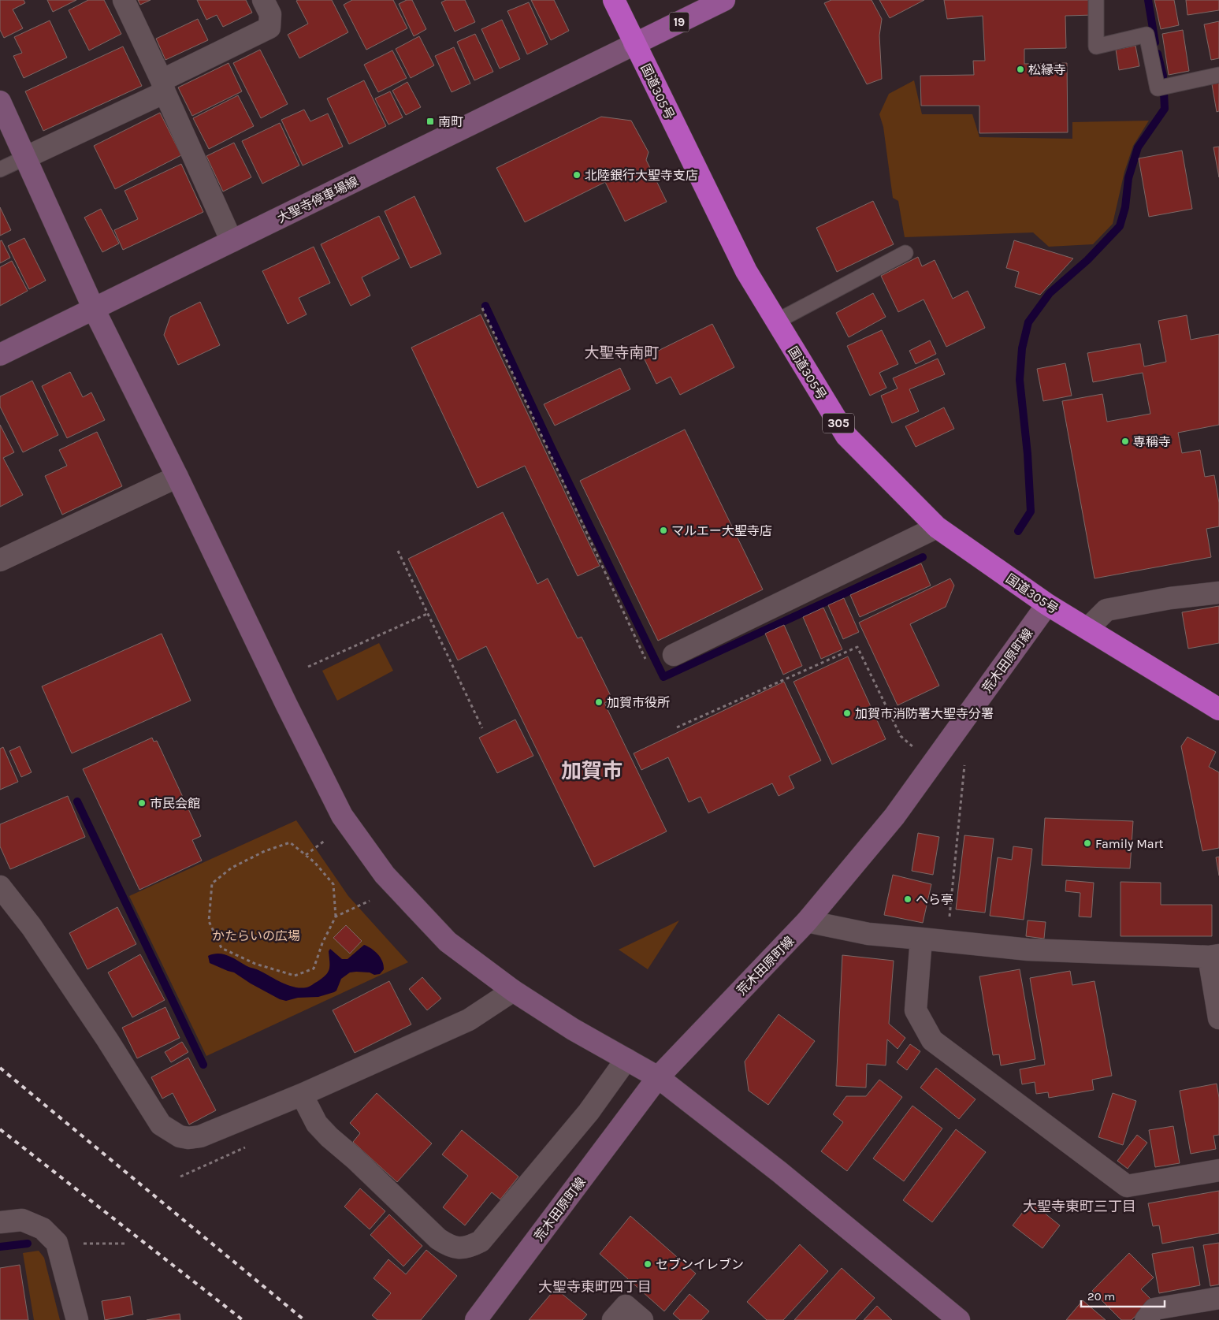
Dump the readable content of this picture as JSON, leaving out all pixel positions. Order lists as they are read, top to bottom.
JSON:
{
  "streets": {
    "highway": ["国道305号", "305"],
    "main road": ["19", "大聖寺停車場線", "荒木田原町線"]
  },
  "crossings": [
    ["19", "国道305号"],
    ["19", "大聖寺停車場線"],
    ["国道305号", "大聖寺停車場線"],
    ["国道305号", "荒木田原町線"]
  ],
  "districts": [
    "大聖寺南町",
    "加賀市",
    "大聖寺東町三丁目",
    "大聖寺東町四丁目"
  ],
  "parks": ["かたらいの広場"],
  "places": {
    "other": [
      "松縁寺",
      "北陸銀行大聖寺支店",
      "専稱寺",
      "マルエー大聖寺店",
      "加賀市役所",
      "加賀市消防署大聖寺分署",
      "市民会館",
      "Family Mart",
      "へら亭",
      "セブンイレブン"
    ],
    "transit": ["南町"]
  },
  "scale_bar": "20 m"
}
